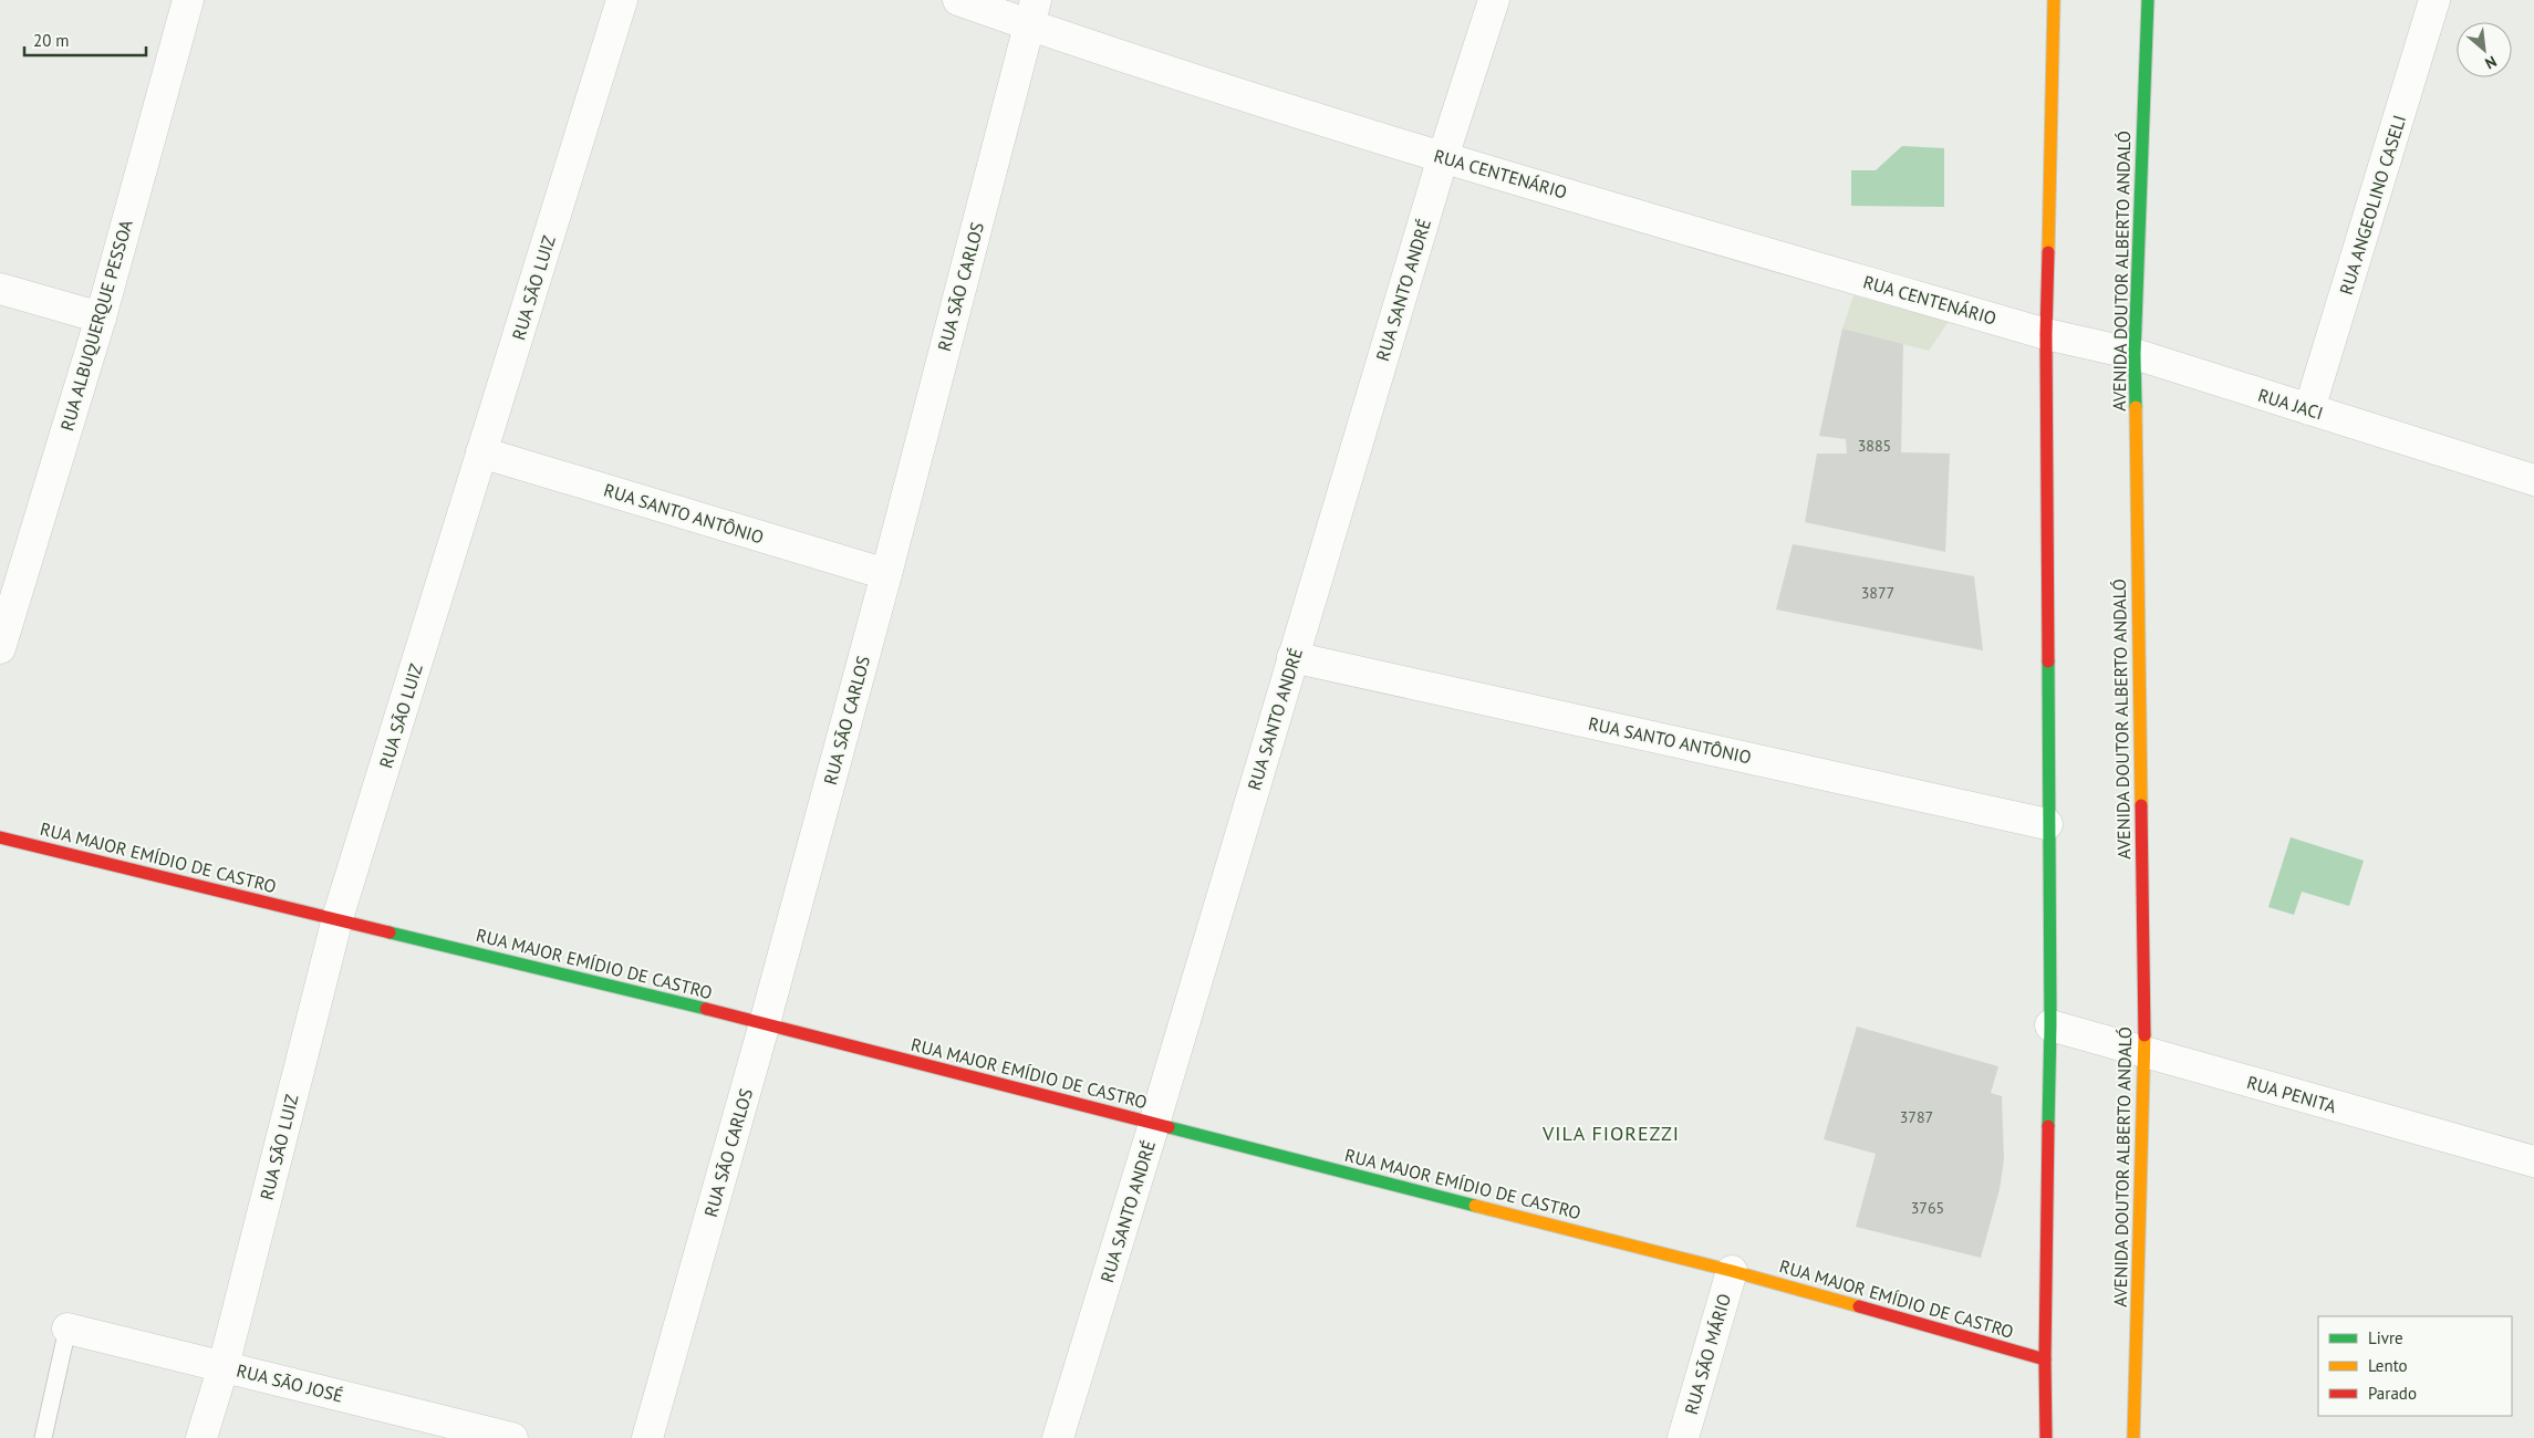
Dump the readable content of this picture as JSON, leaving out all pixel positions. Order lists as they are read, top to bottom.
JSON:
{
  "streets": {
    "main road": ["AVENIDA DOUTOR ALBERTO ANDALÓ", "RUA MAJOR EMÍDIO DE CASTRO"],
    "street": [
      "RUA CENTENÁRIO",
      "RUA ANGEOLINO CASELI",
      "RUA SÃO CARLOS",
      "RUA SÃO LUIZ",
      "RUA SANTO ANDRÉ",
      "RUA ALBUQUERQUE PESSOA",
      "RUA JACI",
      "RUA SANTO ANTÔNIO",
      "RUA PENITA",
      "RUA SÃO MÁRIO",
      "RUA SÃO JOSÉ"
    ]
  },
  "crossings": [
    ["RUA CENTENÁRIO", "RUA SÃO CARLOS"],
    ["RUA CENTENÁRIO", "RUA SANTO ANDRÉ"],
    ["RUA CENTENÁRIO", "RUA JACI"],
    ["RUA ANGEOLINO CASELI", "RUA JACI"],
    ["AVENIDA DOUTOR ALBERTO ANDALÓ", "RUA JACI"],
    ["AVENIDA DOUTOR ALBERTO ANDALÓ", "RUA PENITA"],
    ["RUA SÃO CARLOS", "RUA SANTO ANTÔNIO"],
    ["RUA SÃO CARLOS", "RUA MAJOR EMÍDIO DE CASTRO"],
    ["RUA SÃO LUIZ", "RUA SANTO ANTÔNIO"],
    ["RUA SÃO LUIZ", "RUA MAJOR EMÍDIO DE CASTRO"],
    ["RUA SÃO LUIZ", "RUA SÃO JOSÉ"],
    ["RUA SANTO ANDRÉ", "RUA SANTO ANTÔNIO"],
    ["RUA SANTO ANDRÉ", "RUA MAJOR EMÍDIO DE CASTRO"],
    ["RUA MAJOR EMÍDIO DE CASTRO", "RUA SÃO MÁRIO"]
  ],
  "districts": ["VILA FIOREZZI"],
  "house_numbers": [
    "3885",
    "3877",
    "3787",
    "3765"
  ],
  "legend": ["Livre", "Lento", "Parado"],
  "scale_bar": "20 m",
  "north": "bottom right"
}
